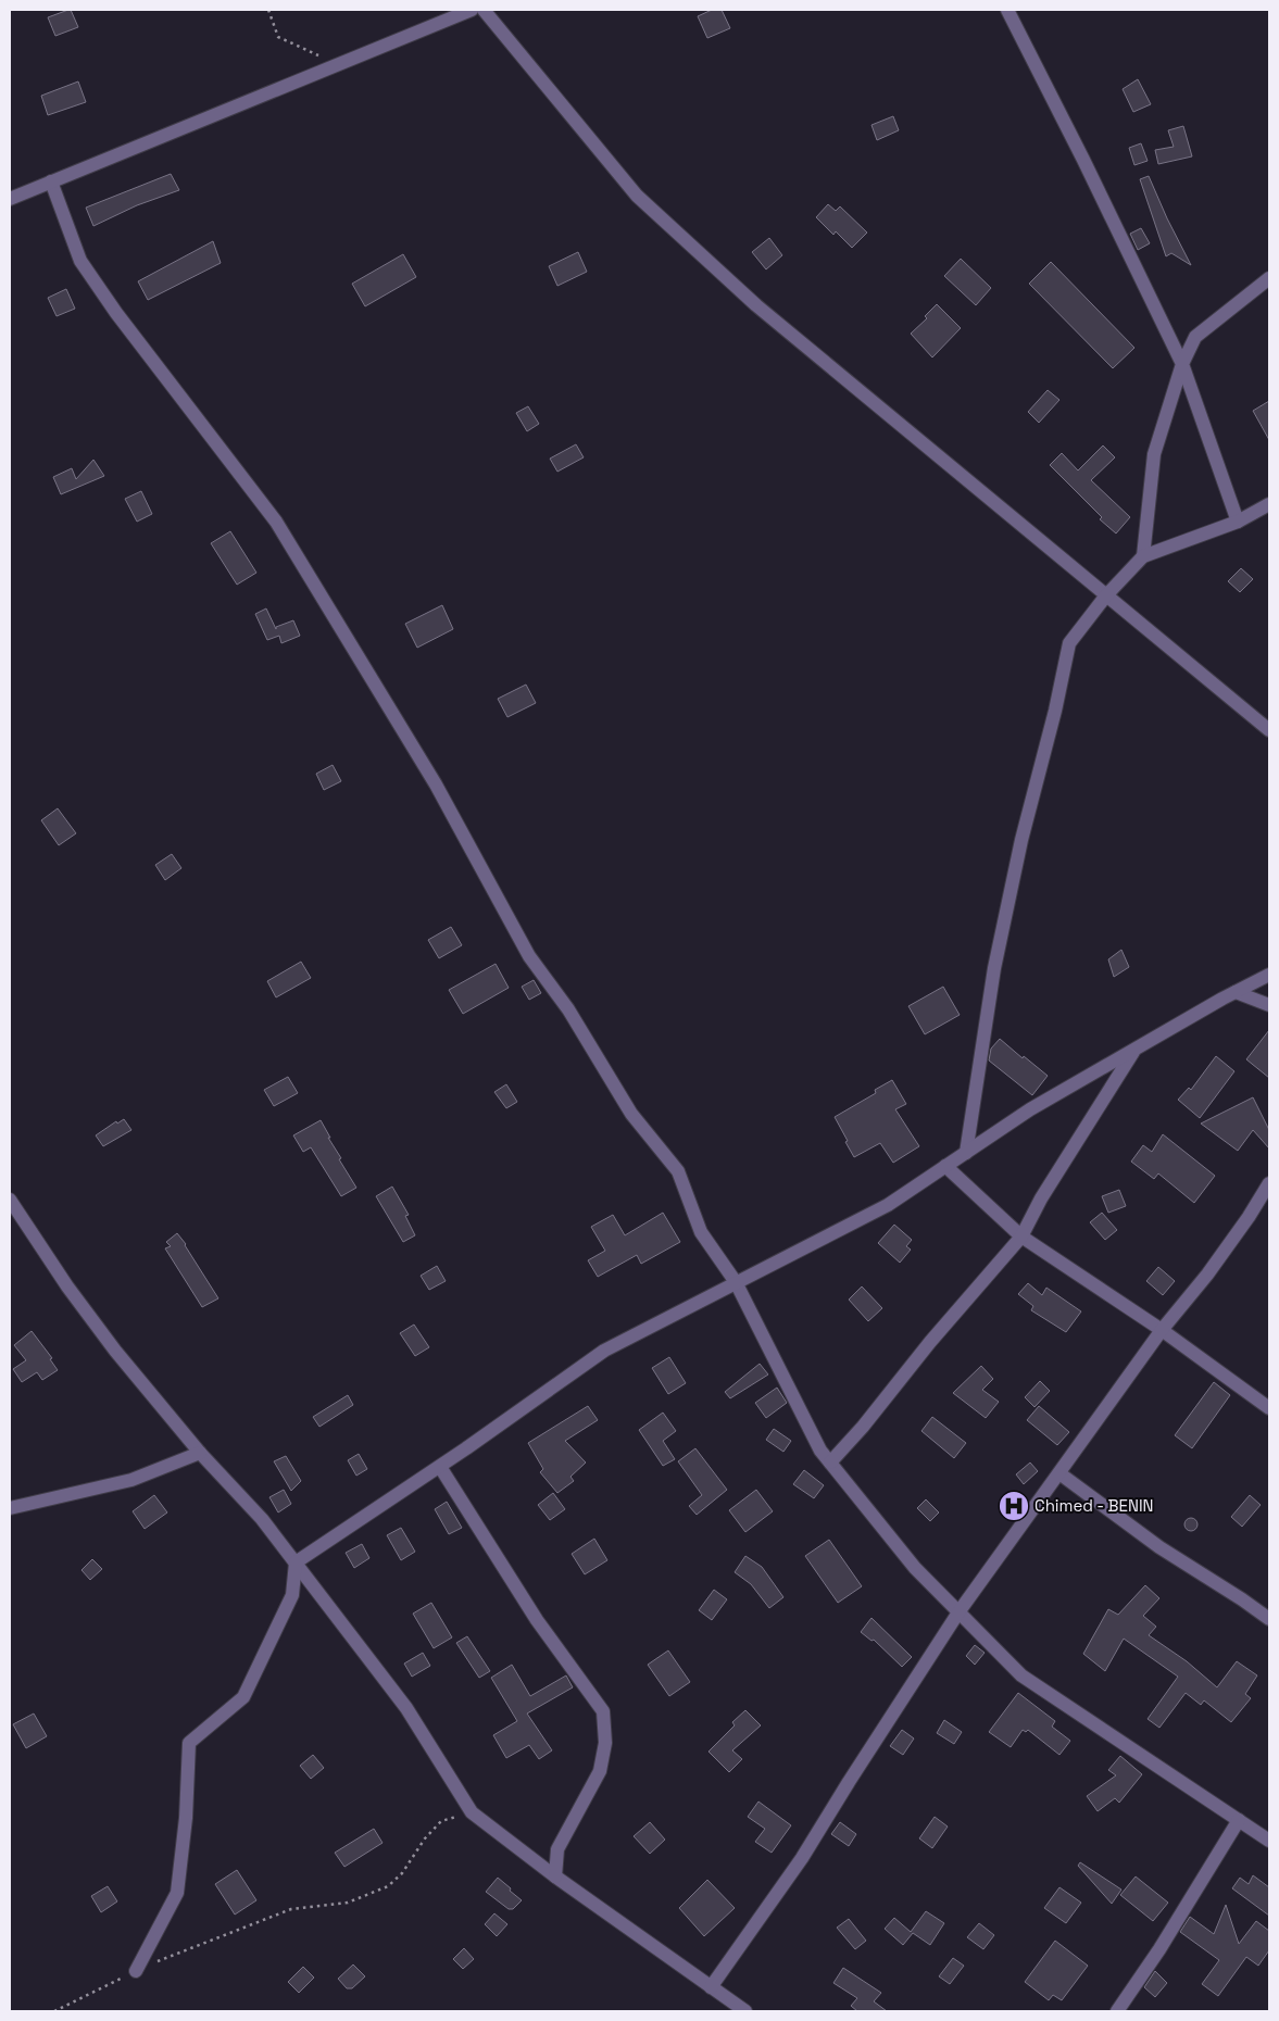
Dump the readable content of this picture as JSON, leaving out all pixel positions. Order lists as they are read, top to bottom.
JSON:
{
  "places": {
    "hospital": ["Chimed - BENIN"]
  }
}
